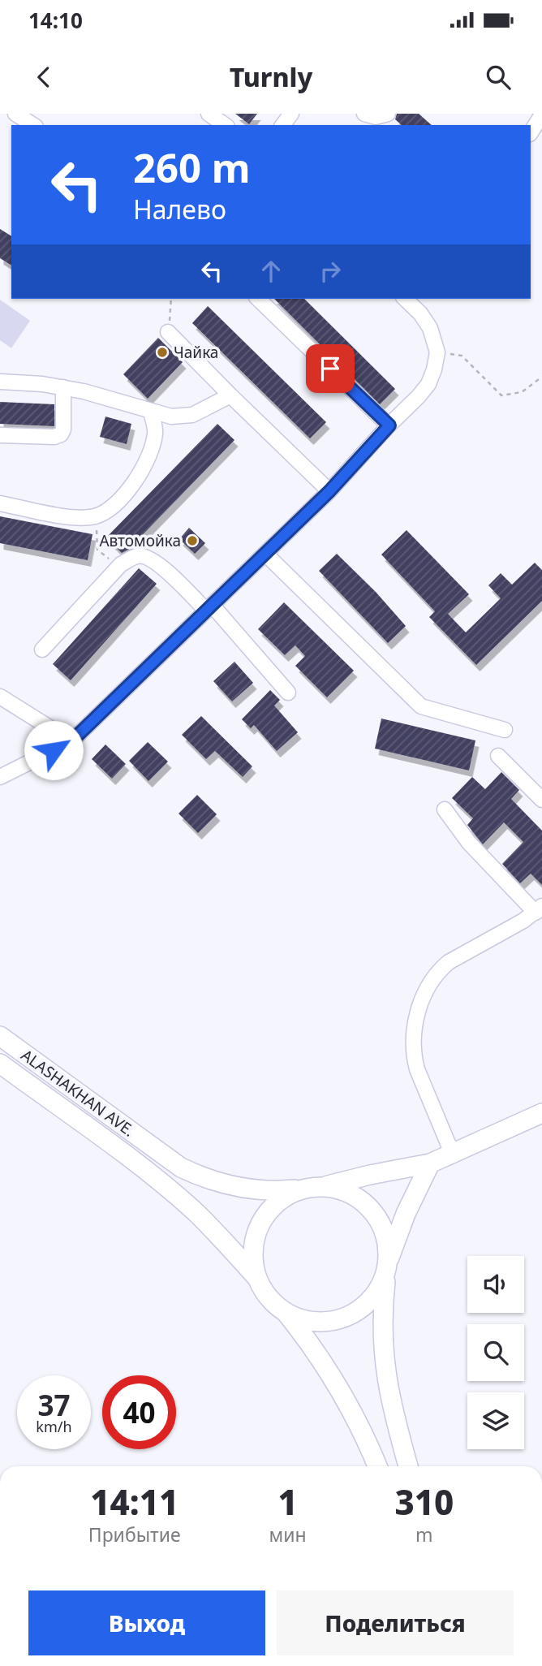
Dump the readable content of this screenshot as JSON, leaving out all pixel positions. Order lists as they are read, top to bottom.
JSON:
{
  "streets": {
    "main road": ["ALASHAKHAN AVE."]
  },
  "places": ["Чайка", "Автомойка"],
  "page": {
    "status": "14:10",
    "header": "Turnly",
    "turn": ["260 m", "Налево"],
    "speed": "37 km/h",
    "limit": "40",
    "eta": [
      "14:11",
      "Прибытие",
      "1",
      "мин",
      "310",
      "m"
    ],
    "buttons": ["Выход", "Поделиться"]
  }
}
